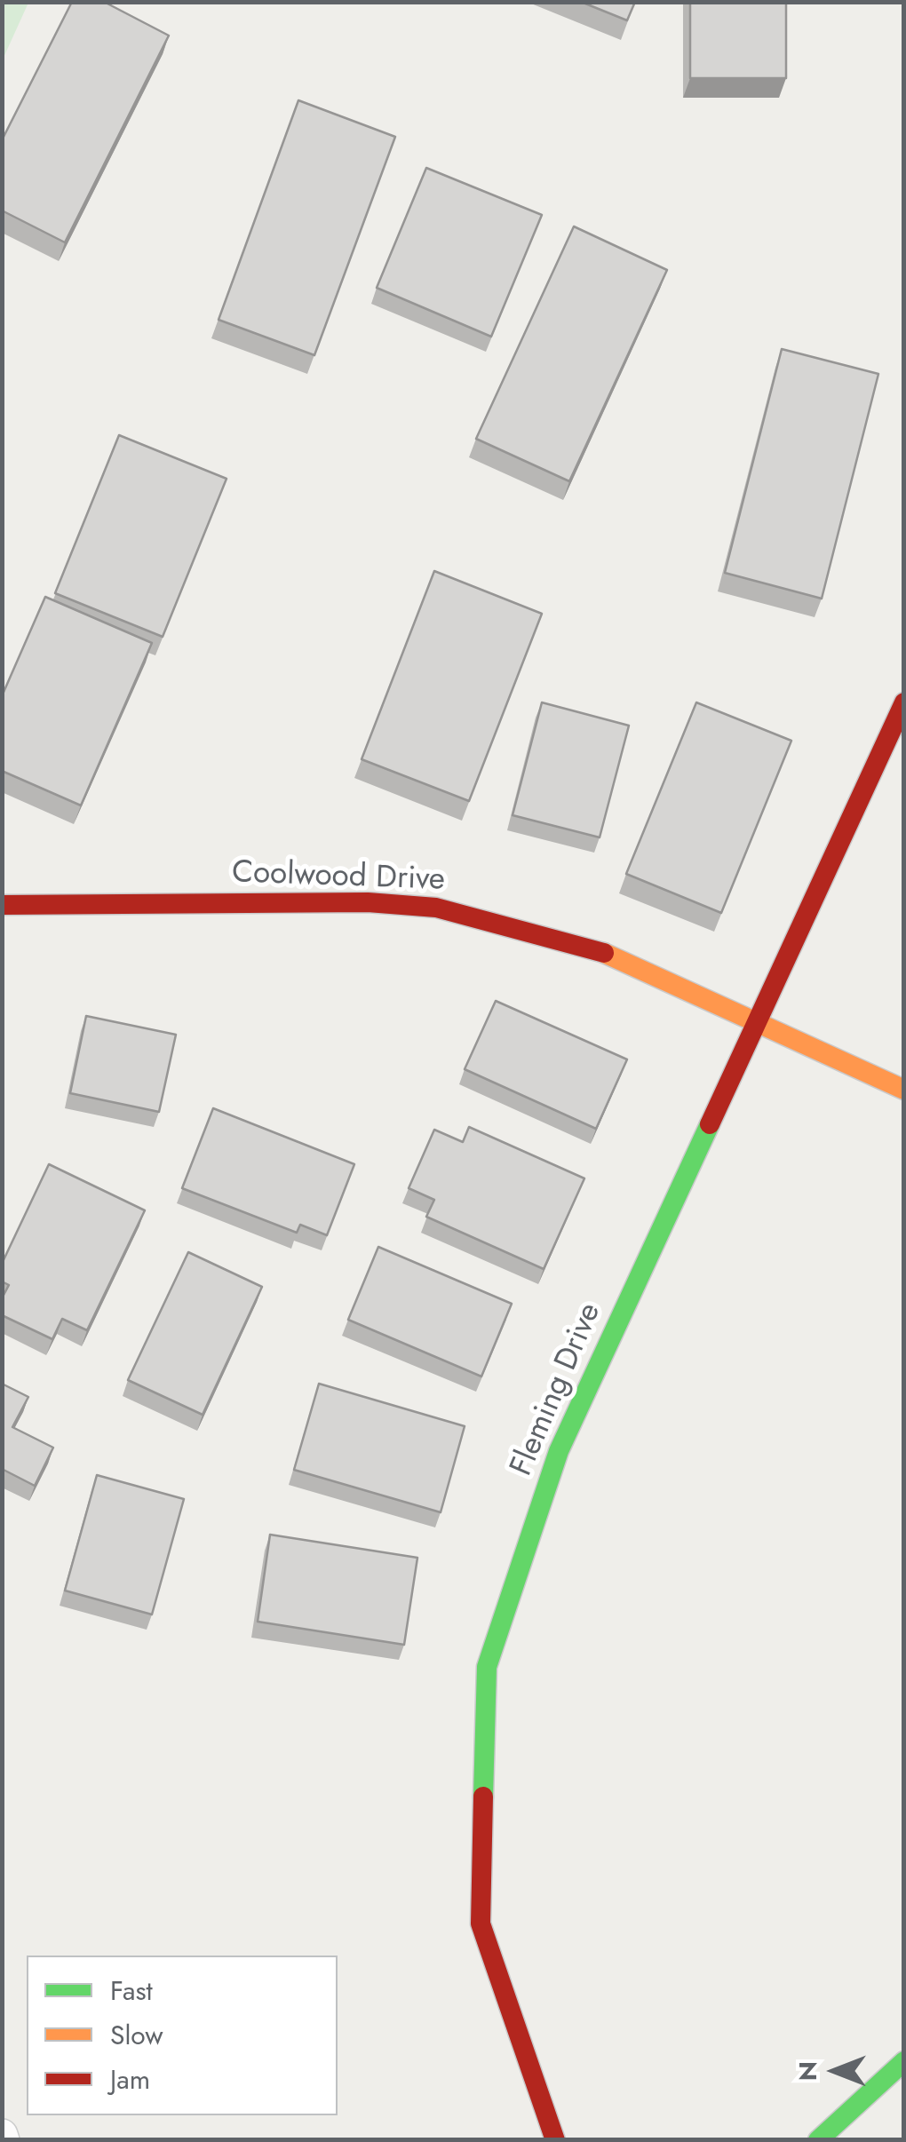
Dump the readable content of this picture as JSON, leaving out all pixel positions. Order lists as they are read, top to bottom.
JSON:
{
  "streets": {
    "street": ["Coolwood Drive", "Fleming Drive"]
  },
  "crossings": [
    ["Coolwood Drive", "Fleming Drive"]
  ],
  "legend": ["Fast", "Slow", "Jam"],
  "north": "left"
}
